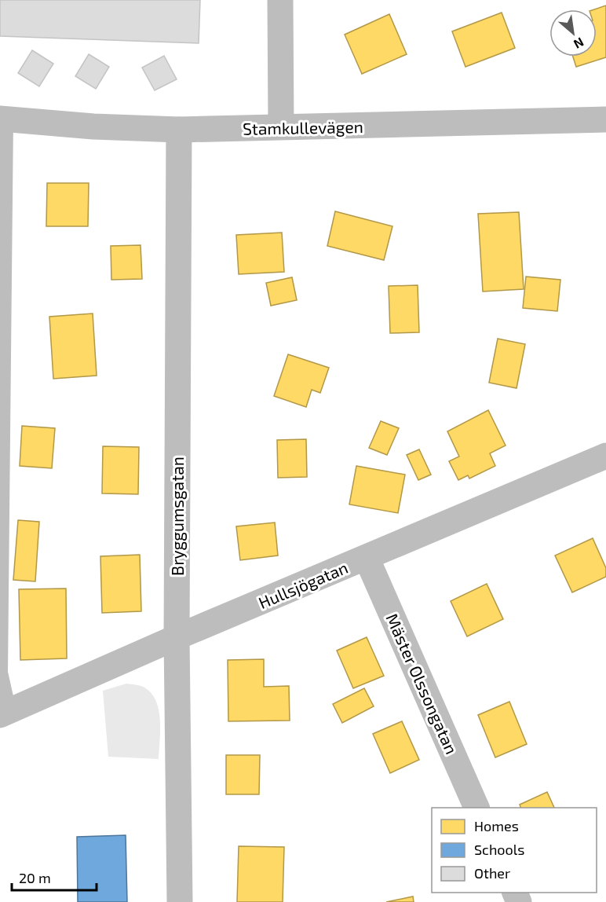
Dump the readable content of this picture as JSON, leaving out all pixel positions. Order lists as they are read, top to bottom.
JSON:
{
  "streets": {
    "street": [
      "Stamkullevägen",
      "Bryggumsgatan",
      "Hullsjögatan",
      "Mäster Olssongatan"
    ]
  },
  "crossings": [
    ["Stamkullevägen", "Bryggumsgatan"],
    ["Bryggumsgatan", "Hullsjögatan"],
    ["Hullsjögatan", "Mäster Olssongatan"]
  ],
  "legend": ["Homes", "Schools", "Other"],
  "scale_bar": "20 m",
  "north": "bottom right"
}
